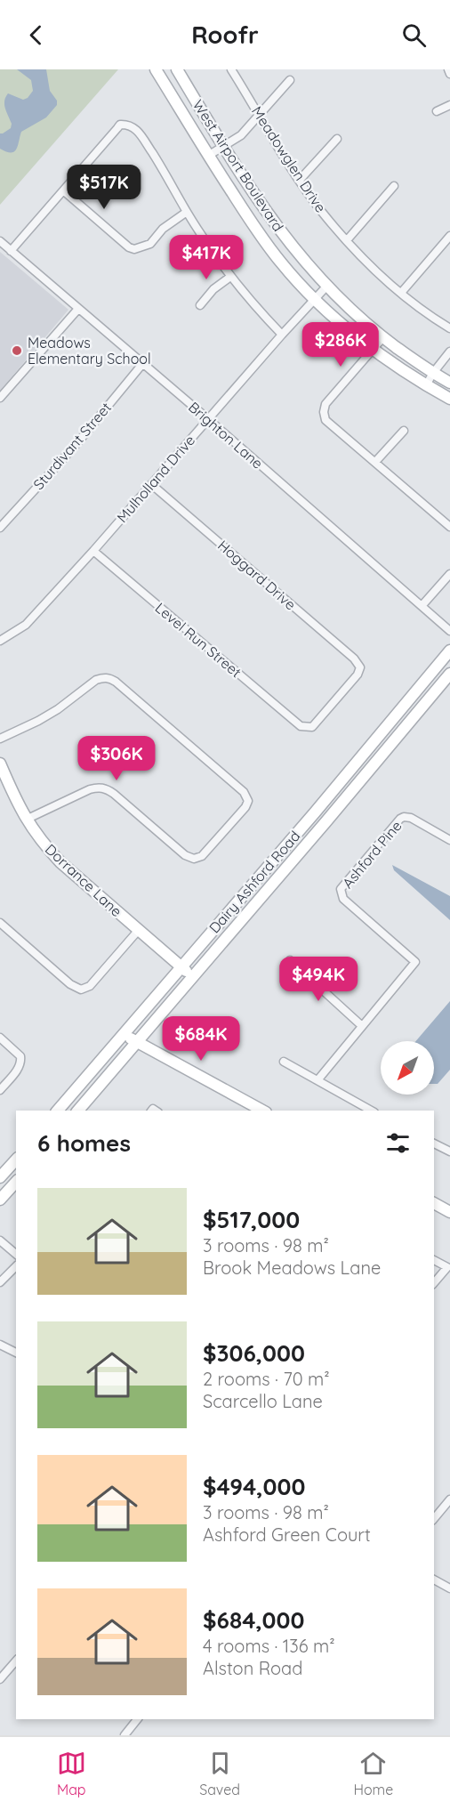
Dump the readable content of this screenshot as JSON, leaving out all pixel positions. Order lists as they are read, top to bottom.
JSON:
{
  "streets": {
    "main road": ["West Airport Boulevard", "Dorrance Lane", "Dairy Ashford Road"],
    "street": [
      "Meadowglen Drive",
      "Brighton Lane",
      "Sturdivant Street",
      "Mulholland Drive",
      "Hoggard Drive",
      "Level Run Street",
      "Ashford Pine"
    ]
  },
  "crossings": [
    ["West Airport Boulevard", "Mulholland Drive"],
    ["Brighton Lane", "Sturdivant Street"],
    ["Brighton Lane", "Mulholland Drive"],
    ["Mulholland Drive", "Hoggard Drive"],
    ["Mulholland Drive", "Level Run Street"],
    ["Hoggard Drive", "Level Run Street"],
    ["Dorrance Lane", "Dairy Ashford Road"]
  ],
  "places": ["Meadows Elementary School"],
  "north": "bottom left",
  "page": {
    "header": "Roofr",
    "price": [
      "$517K",
      "$417K",
      "$286K",
      "$306K",
      "$494K",
      "$684K"
    ],
    "heading": "6 homes",
    "list": [
      {
        "name": "$517,000",
        "note": "3 rooms · 98 m² · Brook Meadows Lane"
      },
      {
        "name": "$306,000",
        "note": "2 rooms · 70 m² · Scarcello Lane"
      },
      {
        "name": "$494,000",
        "note": "3 rooms · 98 m² · Ashford Green Court"
      },
      {
        "name": "$684,000",
        "note": "4 rooms · 136 m² · Alston Road"
      }
    ],
    "tabs": ["Map", "Saved", "Home"]
  }
}
